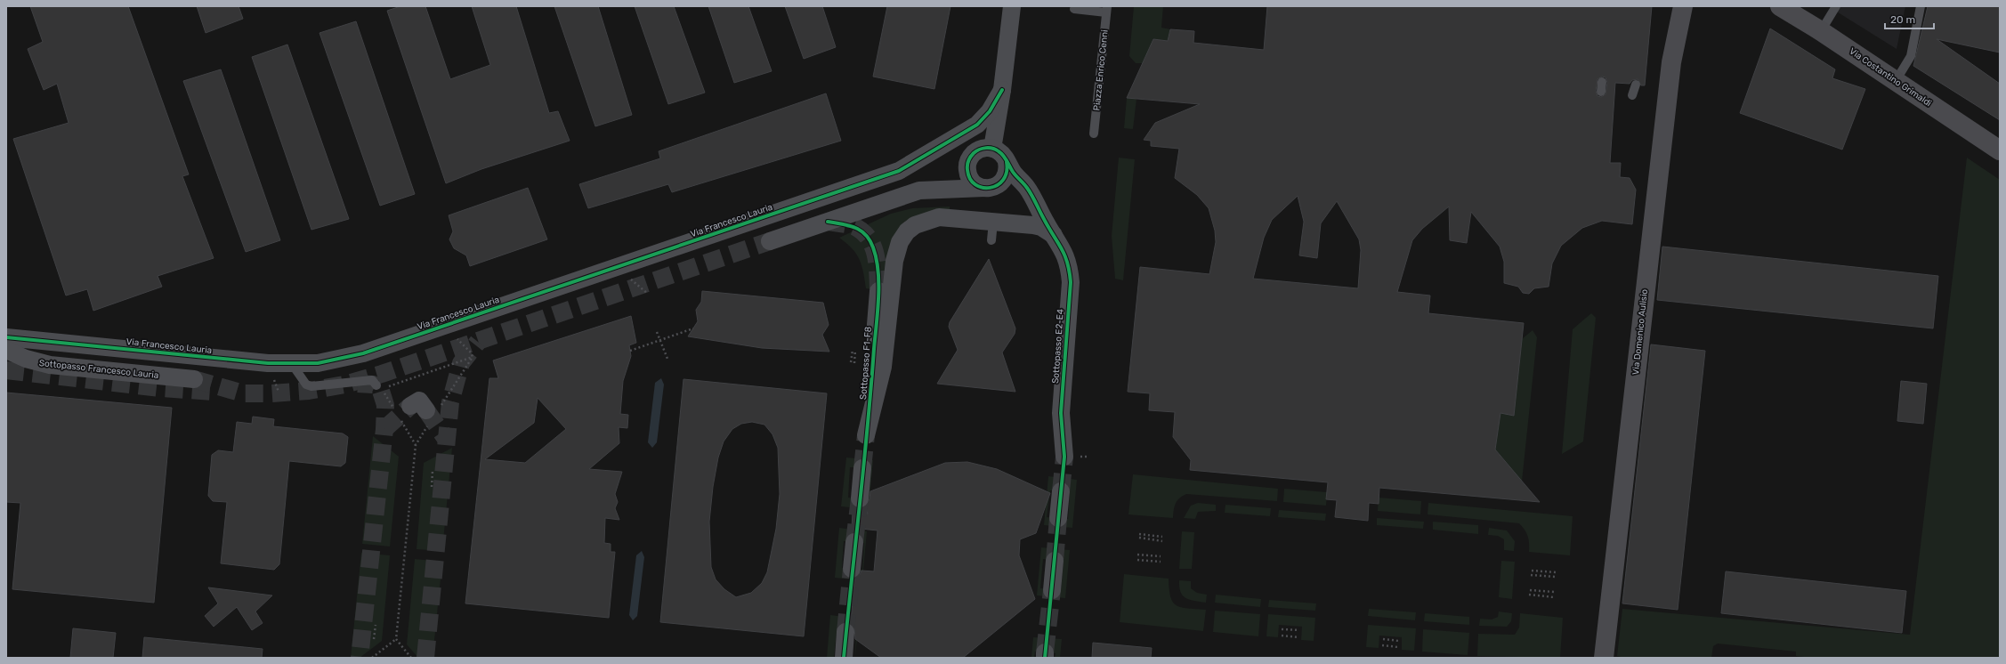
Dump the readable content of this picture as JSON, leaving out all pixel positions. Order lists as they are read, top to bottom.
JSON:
{
  "streets": {
    "main road": ["Via Costantino Grimaldi", "Via Domenico Aulisio"],
    "street": [
      "Via Francesco Lauria",
      "Sottopasso E2-E4",
      "Sottopasso F1-F8",
      "Sottopasso Francesco Lauria"
    ],
    "lane": ["Piazza Enrico Cenni"]
  },
  "crossings": [
    ["Via Francesco Lauria", "Sottopasso Francesco Lauria"]
  ],
  "scale_bar": "20 m"
}
